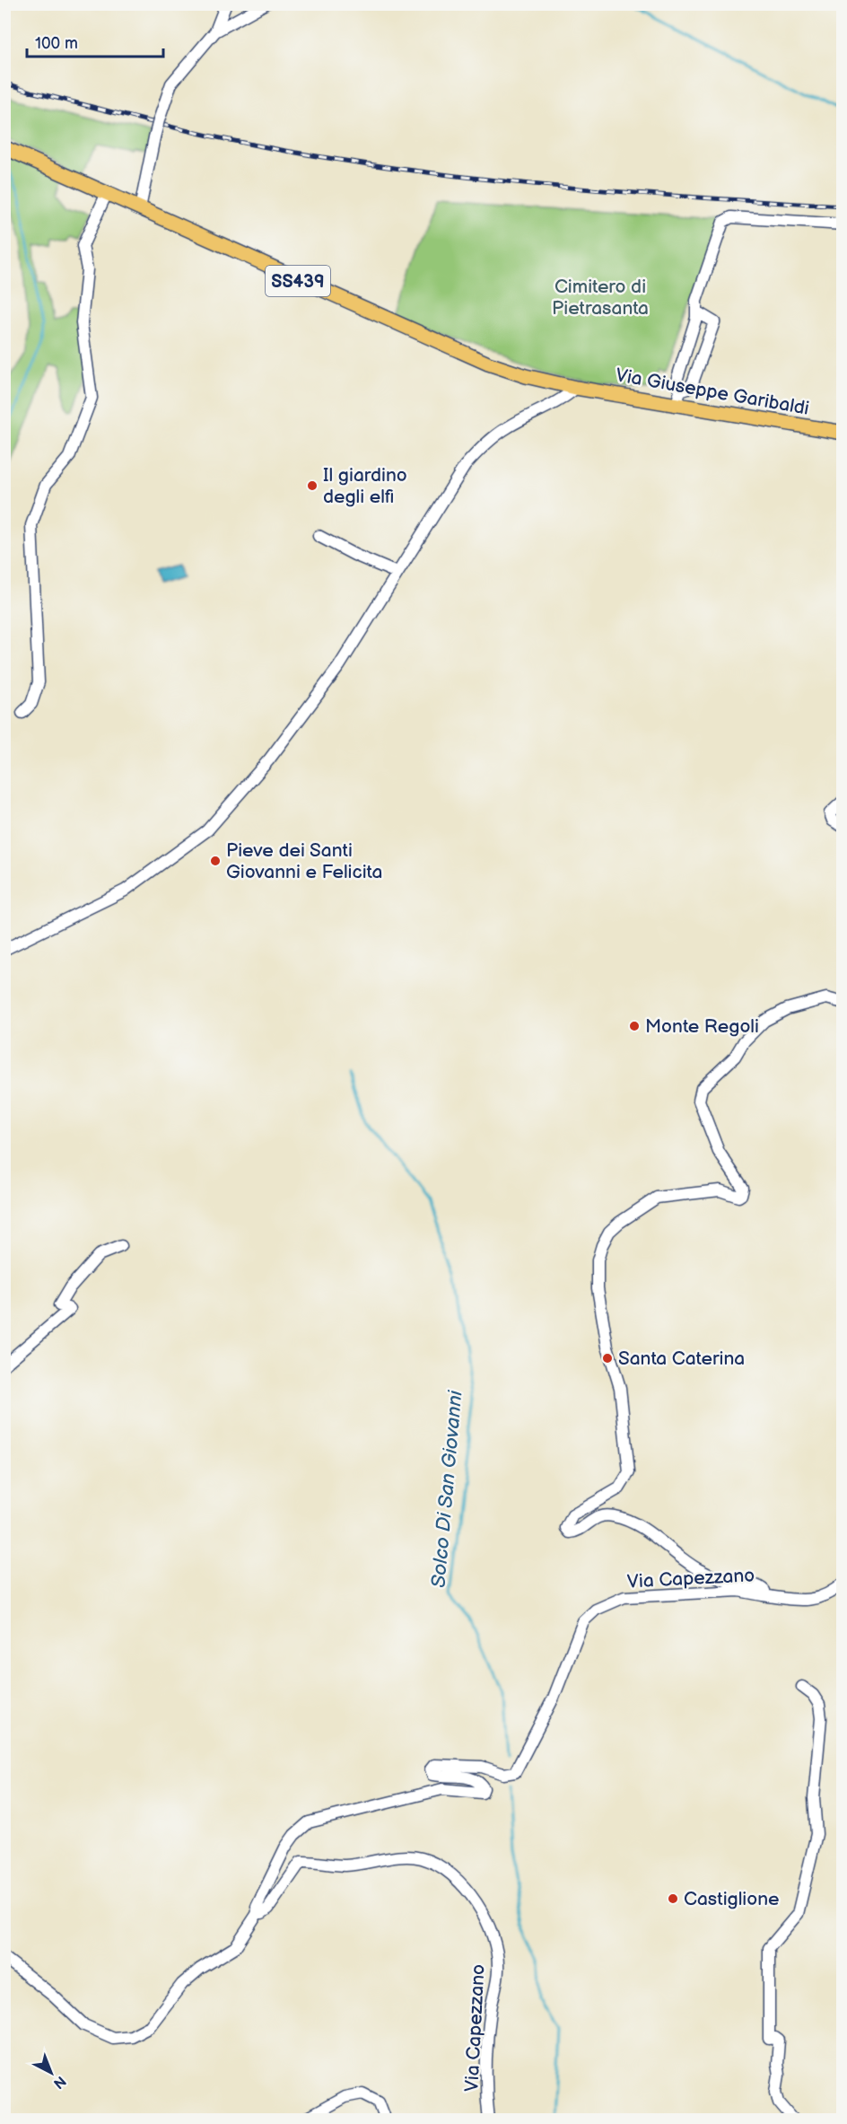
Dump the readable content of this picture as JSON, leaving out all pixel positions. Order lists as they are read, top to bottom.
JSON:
{
  "streets": {
    "main road": ["SS439", "Via Giuseppe Garibaldi"],
    "street": ["Via Capezzano"]
  },
  "crossings": [
    ["SS439", "Via Giuseppe Garibaldi"]
  ],
  "water": ["Solco Di San Giovanni"],
  "parks": ["Cimitero di Pietrasanta"],
  "places": [
    "Il giardino degli elfi",
    "Pieve dei Santi Giovanni e Felicita",
    "Monte Regoli",
    "Santa Caterina",
    "Castiglione"
  ],
  "scale_bar": "100 m",
  "north": "bottom right"
}
